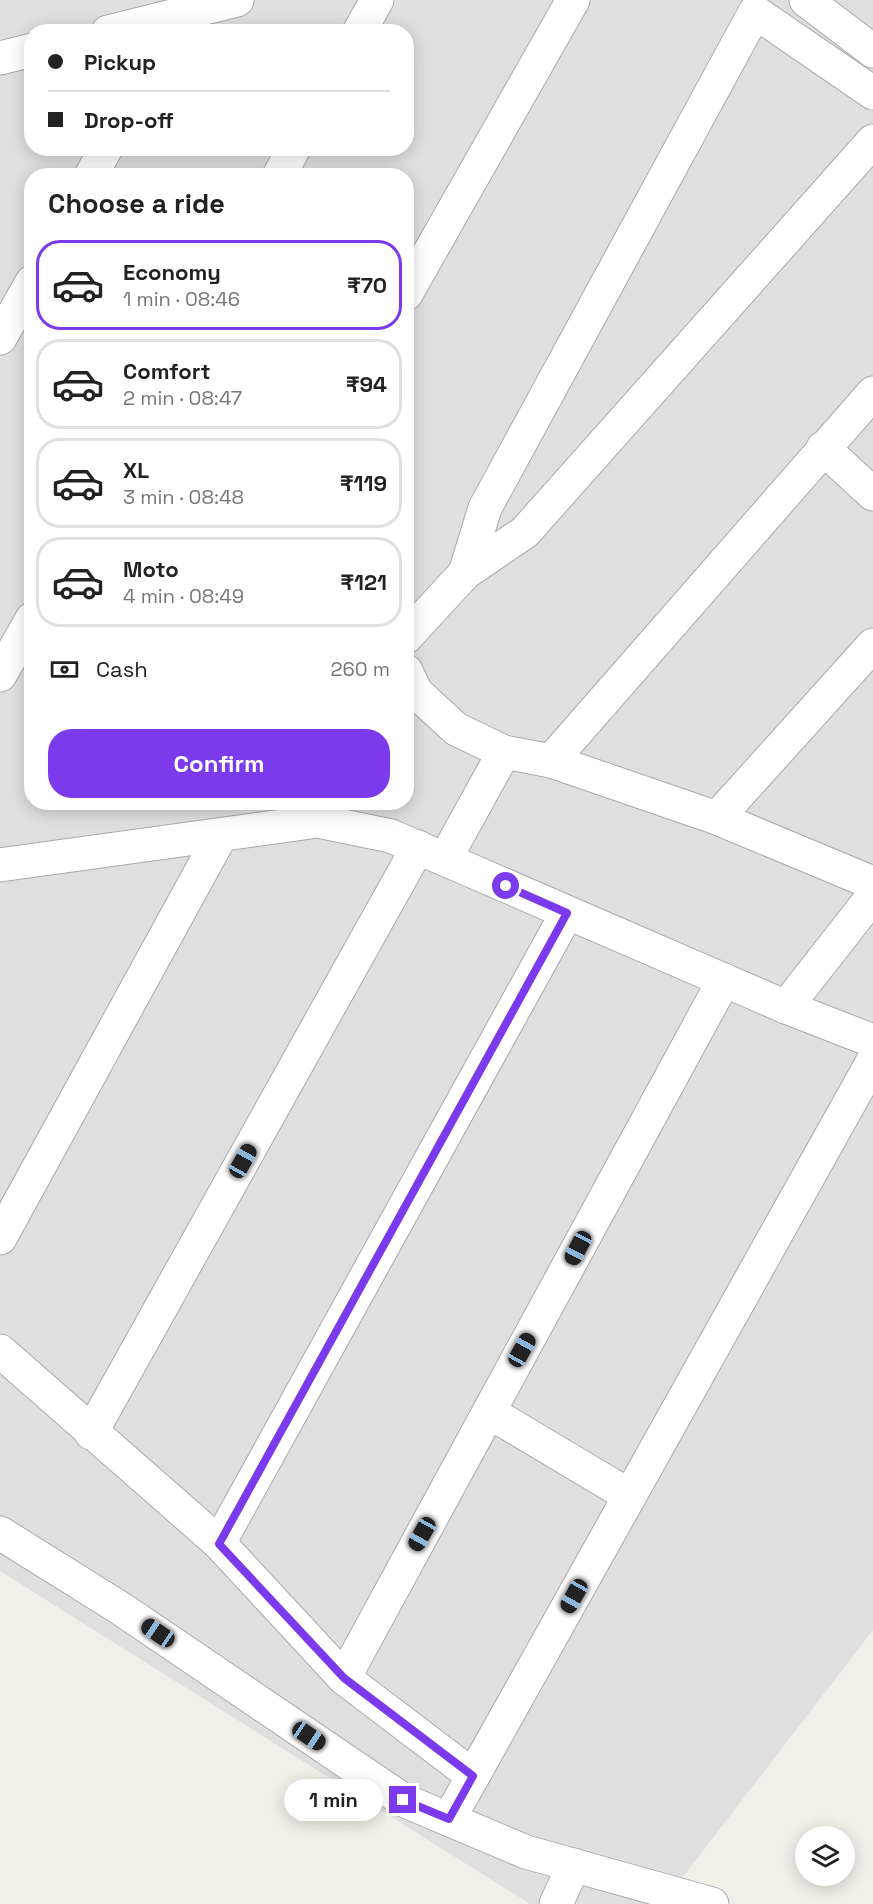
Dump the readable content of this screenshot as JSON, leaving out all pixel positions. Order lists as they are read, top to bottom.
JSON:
{
  "page": {
    "banner": ["Pickup", "Drop-off"],
    "heading": "Choose a ride",
    "list": [
      {
        "name": "Economy",
        "note": "1 min · 08:46",
        "value": "₹70"
      },
      {
        "name": "Comfort",
        "note": "2 min · 08:47",
        "value": "₹94"
      },
      {
        "name": "XL",
        "note": "3 min · 08:48",
        "value": "₹119"
      },
      {
        "name": "Moto",
        "note": "4 min · 08:49",
        "value": "₹121"
      }
    ],
    "pay": ["Cash", "260 m"],
    "buttons": "Confirm",
    "bubble": "1 min"
  }
}
